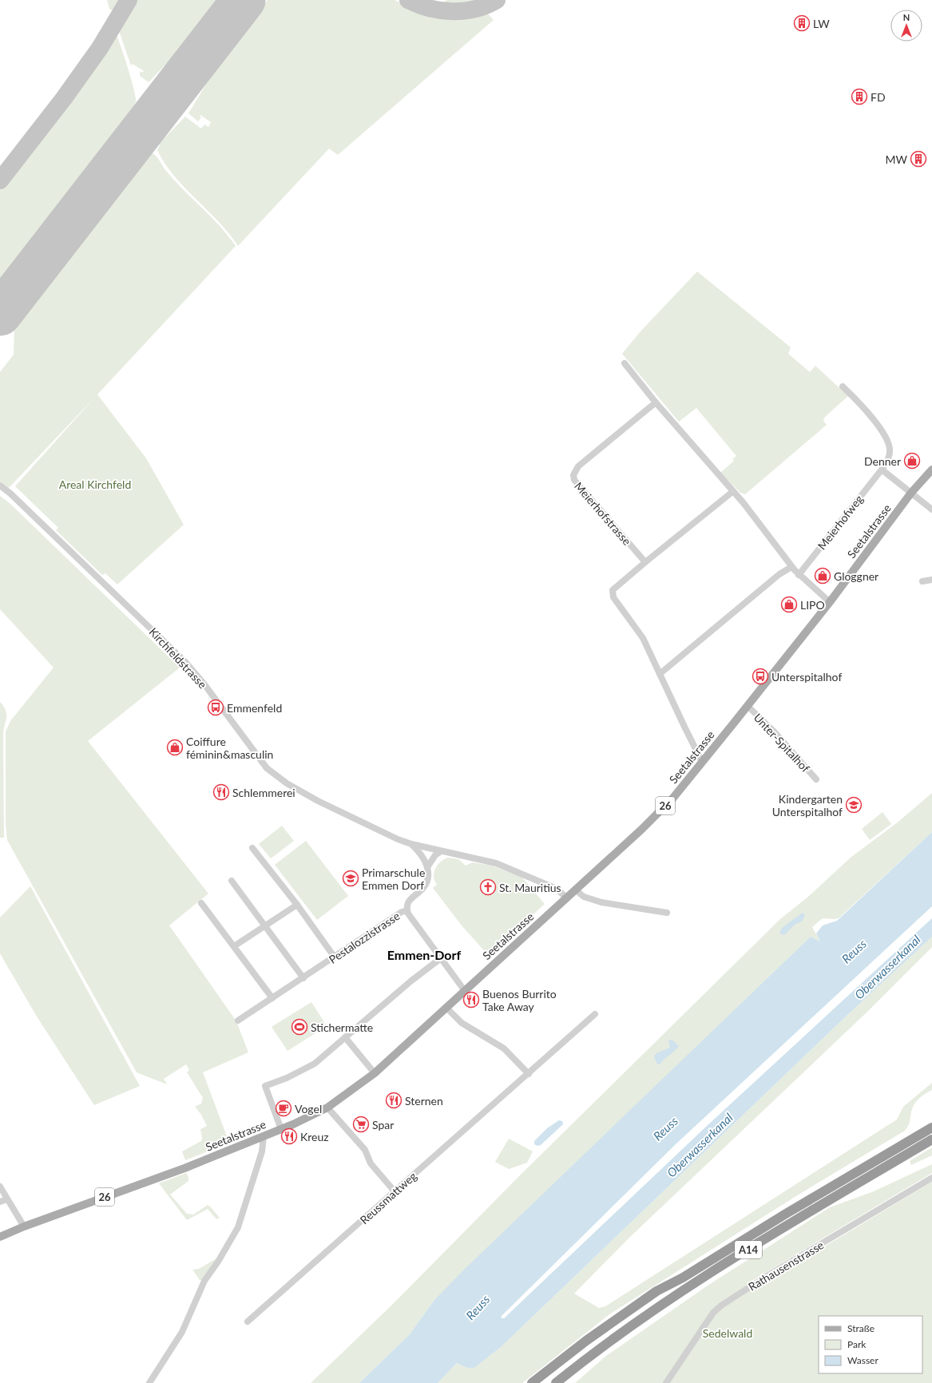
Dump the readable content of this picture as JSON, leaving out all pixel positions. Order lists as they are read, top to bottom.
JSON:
{
  "streets": {
    "highway": ["A14"],
    "main road": ["Seetalstrasse", "26"],
    "street": [
      "Meierhofstrasse",
      "Meierhofweg",
      "Kirchfeldstrasse",
      "Unter-Spitalhof",
      "Pestalozzistrasse",
      "Reussmattweg",
      "Rathausenstrasse"
    ]
  },
  "crossings": [
    ["Seetalstrasse", "Kirchfeldstrasse"],
    ["Seetalstrasse", "Unter-Spitalhof"],
    ["Seetalstrasse", "Pestalozzistrasse"]
  ],
  "districts": ["Emmen-Dorf"],
  "water": ["Reuss", "Oberwasserkanal"],
  "parks": ["Areal Kirchfeld", "Sedelwald"],
  "places": {
    "building": ["LW", "FD", "MW"],
    "shop": [
      "Denner",
      "Gloggner",
      "LIPO",
      "Coiffure féminin&masculin"
    ],
    "bus stop": ["Unterspitalhof", "Emmenfeld"],
    "restaurant": [
      "Schlemmerei",
      "Buenos Burrito Take Away",
      "Sternen",
      "Kreuz"
    ],
    "school or university": ["Kindergarten Unterspitalhof", "Primarschule Emmen Dorf"],
    "church": ["St. Mauritius"],
    "sports": ["Stichermatte"],
    "cafe": ["Vogel"],
    "supermarket": ["Spar"]
  },
  "legend": ["Straße", "Park", "Wasser"],
  "north": "top"
}
